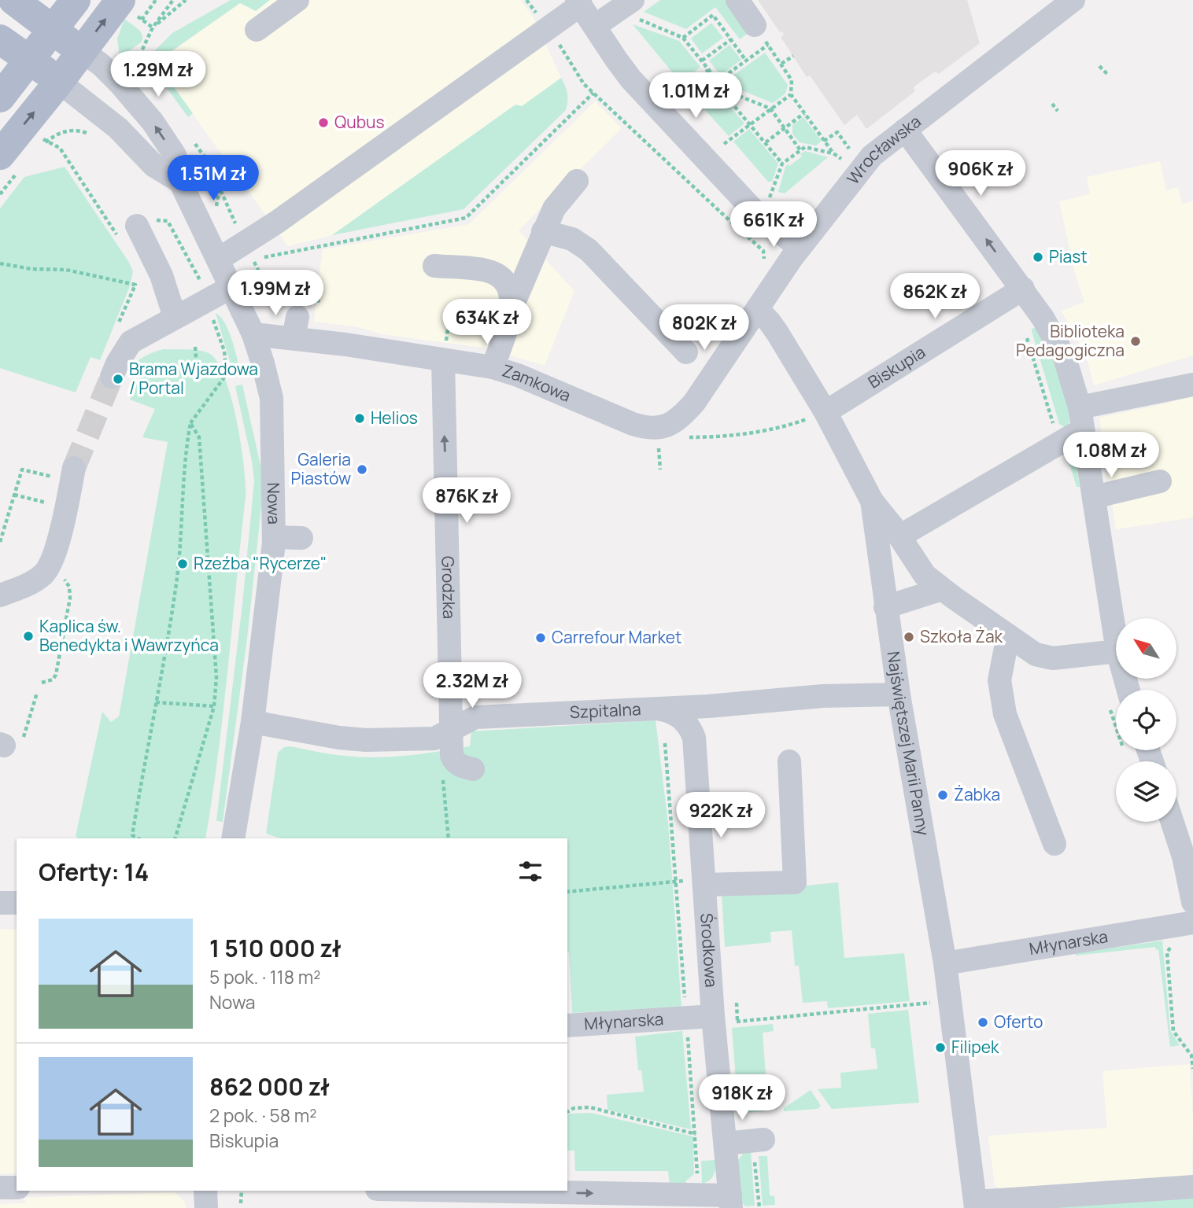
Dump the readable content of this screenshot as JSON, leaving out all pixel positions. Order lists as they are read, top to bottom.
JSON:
{
  "streets": {
    "street": [
      "Wrocławska",
      "Biskupia",
      "Zamkowa",
      "Nowa",
      "Grodzka",
      "Szpitalna",
      "Najświętszej Marii Panny",
      "Młynarska",
      "Środkowa"
    ]
  },
  "crossings": [
    ["Wrocławska", "Zamkowa"],
    ["Wrocławska", "Najświętszej Marii Panny"],
    ["Biskupia", "Najświętszej Marii Panny"],
    ["Zamkowa", "Nowa"],
    ["Zamkowa", "Grodzka"],
    ["Nowa", "Szpitalna"],
    ["Grodzka", "Szpitalna"],
    ["Szpitalna", "Najświętszej Marii Panny"],
    ["Szpitalna", "Środkowa"],
    ["Najświętszej Marii Panny", "Młynarska"],
    ["Młynarska", "Środkowa"]
  ],
  "one_way": ["Grodzka"],
  "places": [
    "Qubus",
    "Piast",
    "Biblioteka Pedagogiczna",
    "Brama Wjazdowa / Portal",
    "Helios",
    "Galeria Piastów",
    "Rzeźba \"Rycerze\"",
    "Kaplica św. Benedykta i Wawrzyńca",
    "Szkoła Żak",
    "Carrefour Market",
    "Żabka",
    "Oferto",
    "Filipek"
  ],
  "north": "top left",
  "page": {
    "price": [
      "1.29M zł",
      "1.01M zł",
      "906K zł",
      "1.51M zł",
      "661K zł",
      "1.99M zł",
      "862K zł",
      "634K zł",
      "802K zł",
      "1.08M zł",
      "876K zł",
      "2.32M zł",
      "922K zł",
      "918K zł"
    ],
    "heading": "Oferty: 14",
    "list": [
      {
        "name": "1 510 000 zł",
        "note": "5 pok. · 118 m² · Nowa"
      },
      {
        "name": "862 000 zł",
        "note": "2 pok. · 58 m² · Biskupia"
      }
    ]
  }
}
